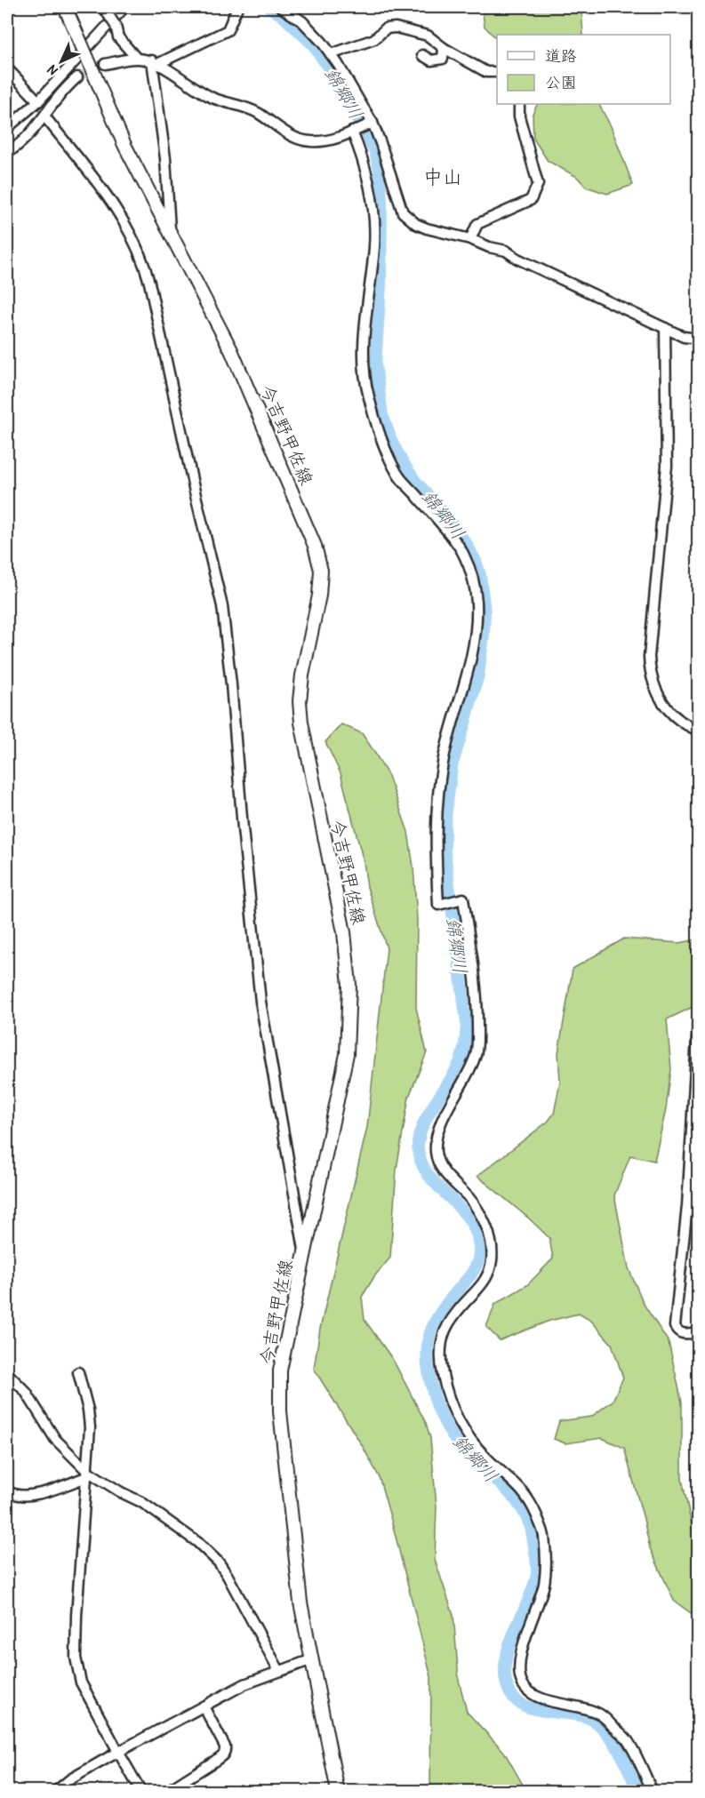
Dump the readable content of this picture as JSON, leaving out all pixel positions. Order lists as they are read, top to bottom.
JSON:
{
  "streets": {
    "main road": ["今吉野甲佐線"]
  },
  "districts": ["中山"],
  "water": ["錦郷川"],
  "legend": ["道路", "公園"],
  "north": "bottom left"
}
